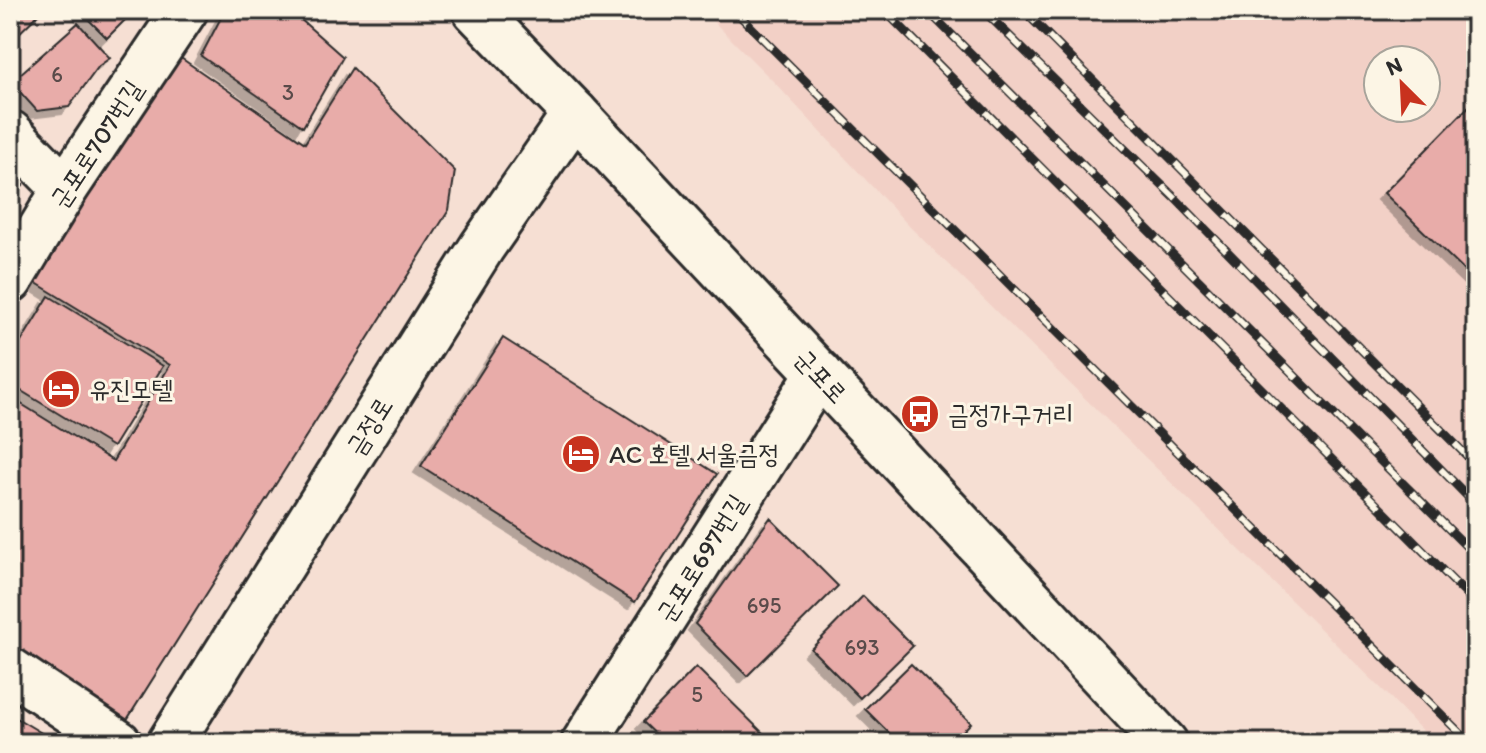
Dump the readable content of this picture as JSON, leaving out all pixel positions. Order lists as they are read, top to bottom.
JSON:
{
  "streets": {
    "street": [
      "군포로707번길",
      "군포로",
      "금정로",
      "군포로697번길"
    ]
  },
  "crossings": [
    ["군포로", "금정로"],
    ["군포로", "군포로697번길"]
  ],
  "places": {
    "hotel": ["유진모텔", "AC 호텔 서울금정"],
    "bus stop": ["금정가구거리"]
  },
  "house_numbers": [
    "6",
    "3",
    "695",
    "693",
    "5"
  ],
  "north": "top left"
}
